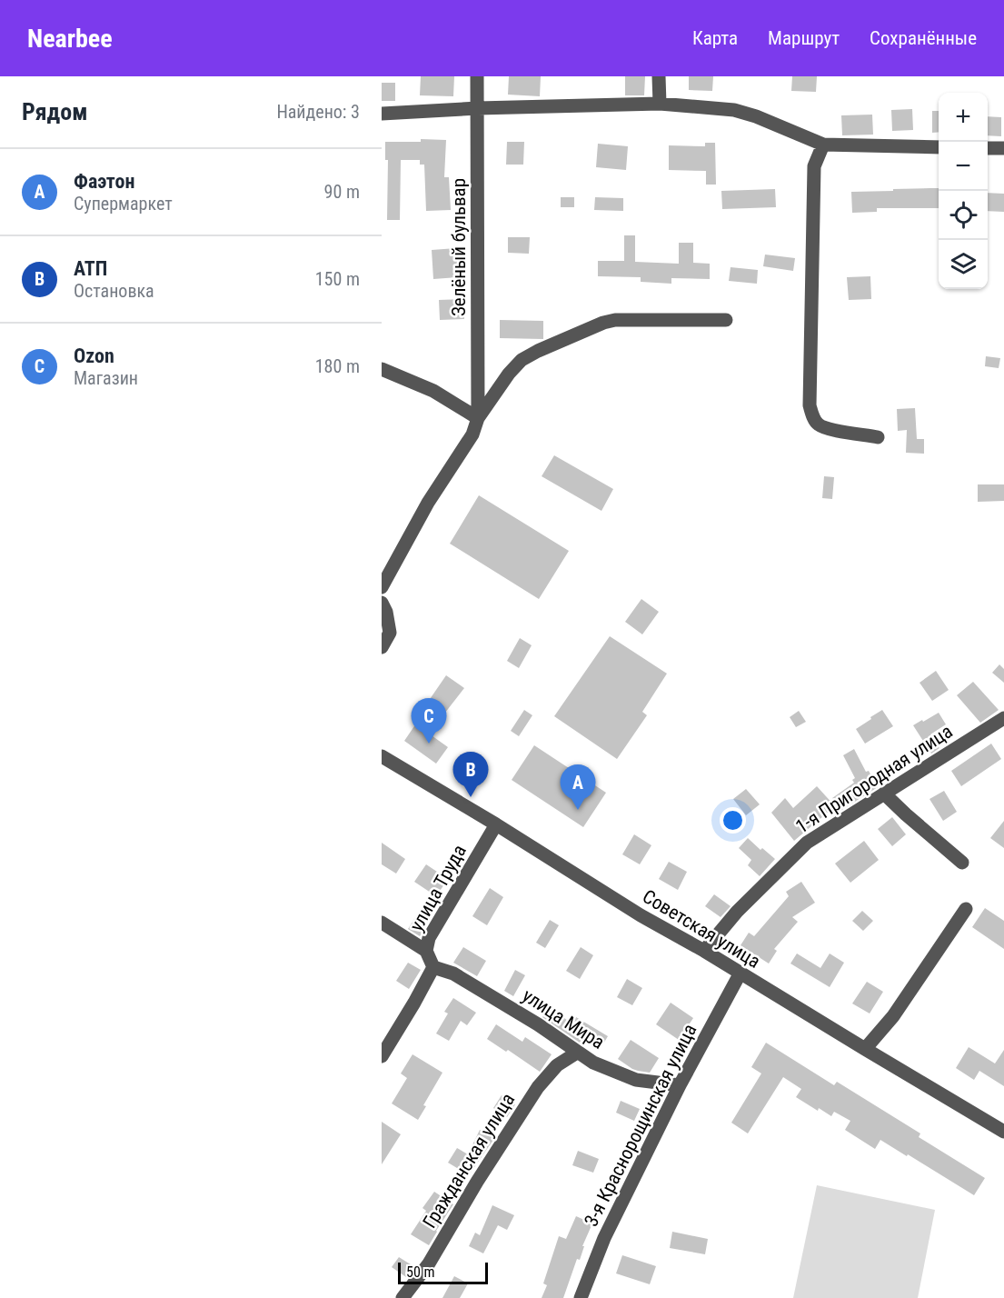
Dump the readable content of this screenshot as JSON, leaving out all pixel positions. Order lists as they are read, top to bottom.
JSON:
{
  "streets": {
    "street": [
      "Зелёный бульвар",
      "1-я Пригородная улица",
      "улица Труда",
      "Советская улица",
      "улица Мира",
      "3-я Краснорощинская улица",
      "Гражданская улица"
    ]
  },
  "crossings": [
    ["1-я Пригородная улица", "Советская улица"],
    ["улица Труда", "Советская улица"],
    ["улица Труда", "улица Мира"],
    ["Советская улица", "3-я Краснорощинская улица"],
    ["улица Мира", "3-я Краснорощинская улица"],
    ["улица Мира", "Гражданская улица"]
  ],
  "scale_bar": "50 m",
  "page": {
    "header": "Nearbee",
    "nav": ["Карта", "Маршрут", "Сохранённые"],
    "heading": ["Рядом", "Найдено: 3"],
    "map_buttons": ["+", "−"],
    "list": [
      {
        "mark": "A",
        "name": "Фаэтон",
        "note": "Супермаркет",
        "value": "90 m"
      },
      {
        "mark": "B",
        "name": "АТП",
        "note": "Остановка",
        "value": "150 m"
      },
      {
        "mark": "C",
        "name": "Ozon",
        "note": "Магазин",
        "value": "180 m"
      }
    ],
    "pins": ["C", "B", "A"],
    "scale": "50 m"
  }
}
